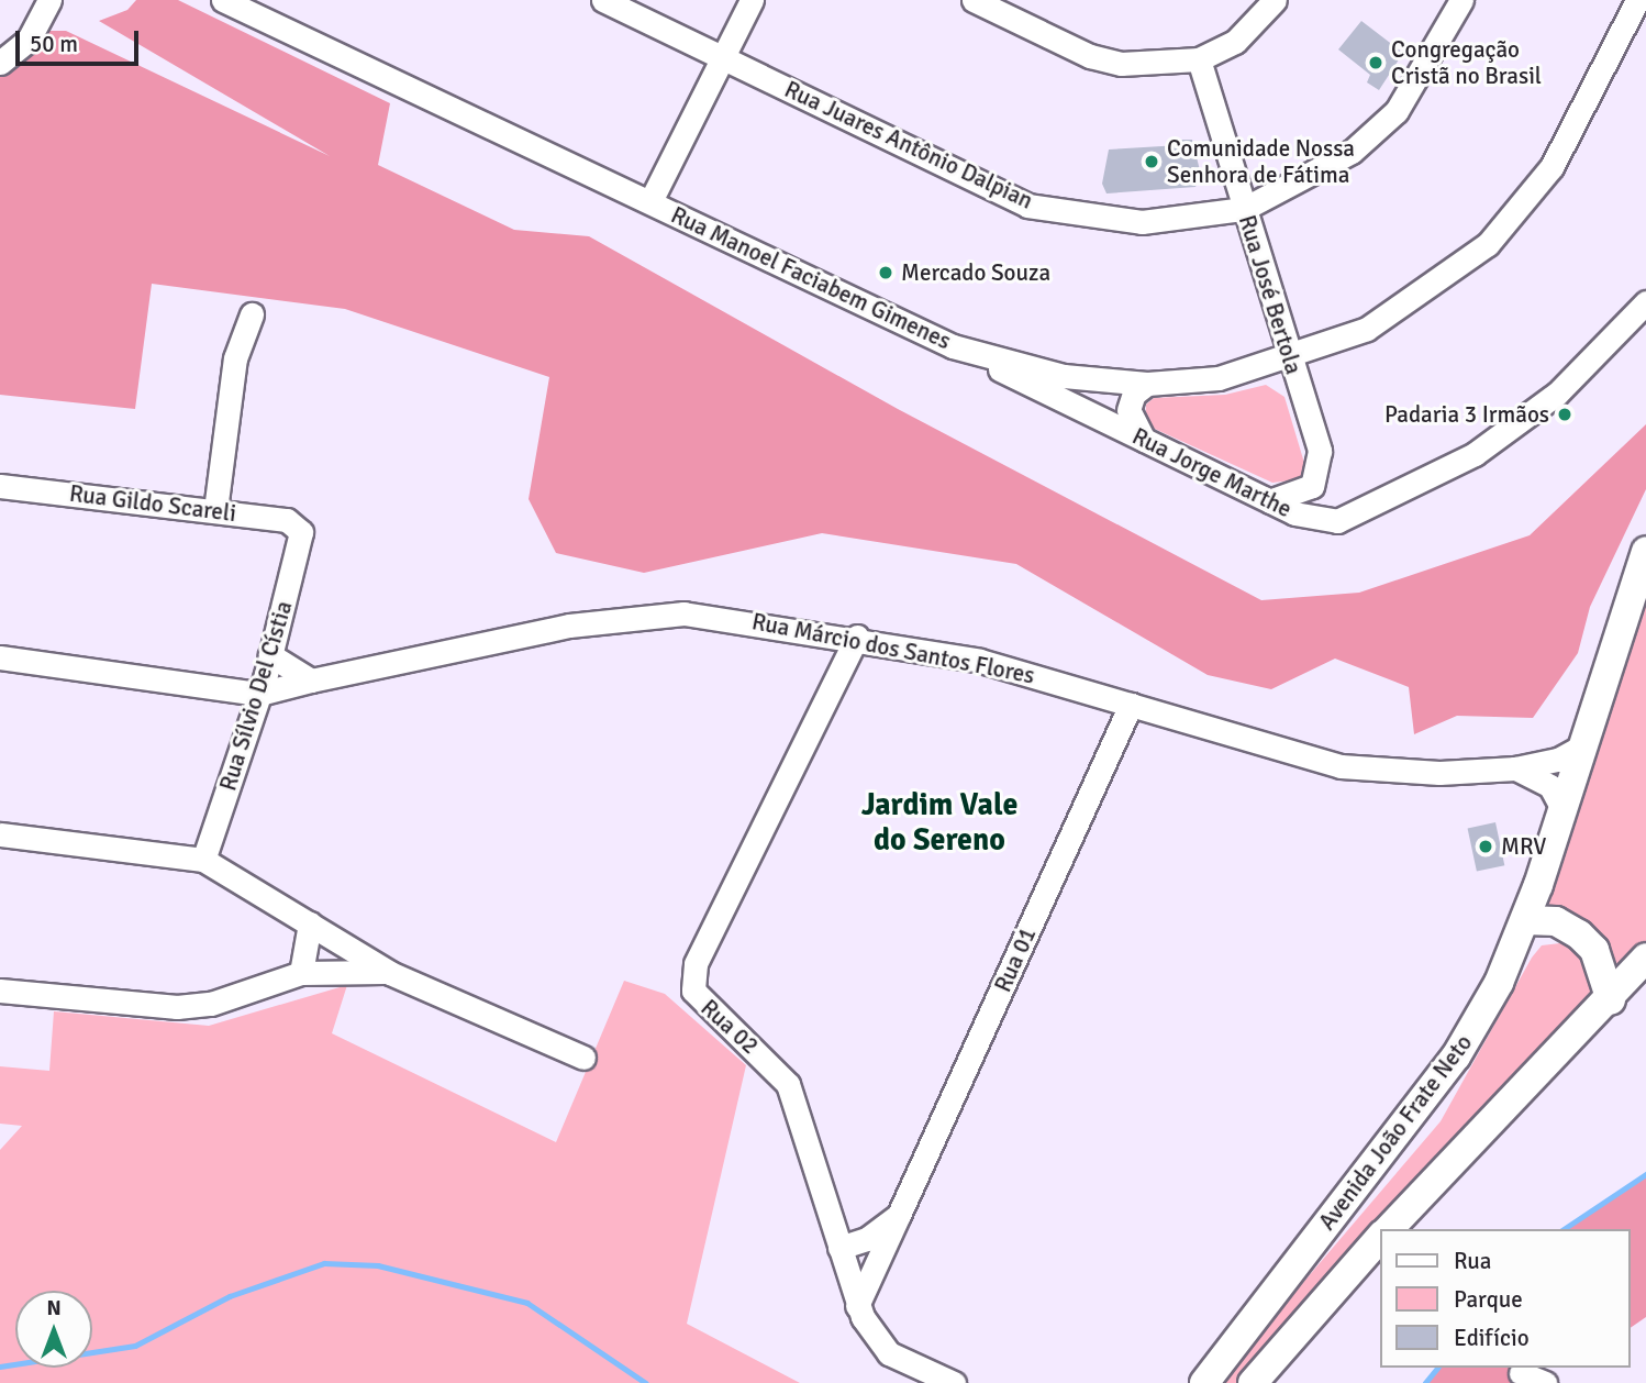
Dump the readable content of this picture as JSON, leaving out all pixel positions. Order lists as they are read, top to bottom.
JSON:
{
  "streets": {
    "main road": ["Avenida João Frate Neto"],
    "street": [
      "Rua Juares Antônio Dalpian",
      "Rua Manoel Faciabem Gimenes",
      "Rua José Bertola",
      "Rua Jorge Marthe",
      "Rua Gildo Scareli",
      "Rua Márcio dos Santos Flores",
      "Rua Sílvio Del Cístia",
      "Rua 01",
      "Rua 02"
    ]
  },
  "crossings": [
    ["Rua Juares Antônio Dalpian", "Rua José Bertola"],
    ["Rua Manoel Faciabem Gimenes", "Rua José Bertola"],
    ["Rua Manoel Faciabem Gimenes", "Rua Jorge Marthe"],
    ["Rua José Bertola", "Rua Jorge Marthe"],
    ["Rua Gildo Scareli", "Rua Sílvio Del Cístia"],
    ["Rua Márcio dos Santos Flores", "Rua Sílvio Del Cístia"],
    ["Rua Márcio dos Santos Flores", "Rua 01"],
    ["Rua Márcio dos Santos Flores", "Rua 02"],
    ["Rua Márcio dos Santos Flores", "Avenida João Frate Neto"],
    ["Rua 01", "Rua 02"]
  ],
  "districts": ["Jardim Vale do Sereno"],
  "places": [
    "Congregação Cristã no Brasil",
    "Comunidade Nossa Senhora de Fátima",
    "Mercado Souza",
    "Padaria 3 Irmãos",
    "MRV"
  ],
  "legend": ["Rua", "Parque", "Edifício"],
  "scale_bar": "50 m",
  "north": "top"
}
